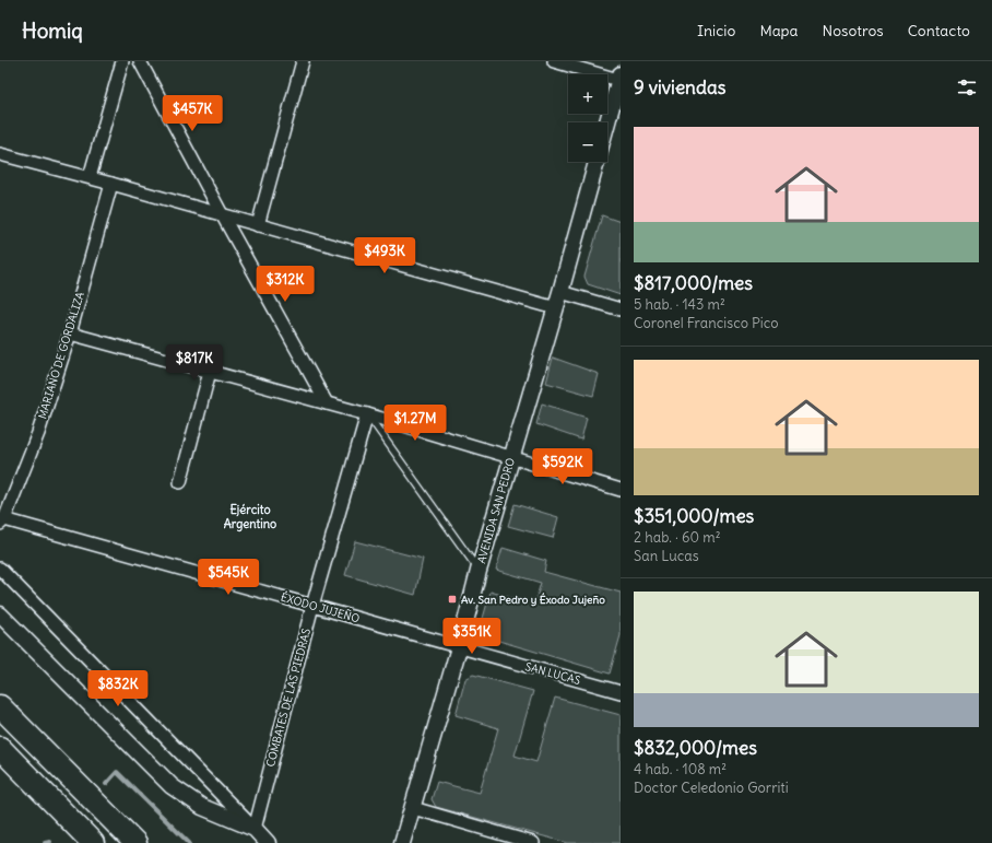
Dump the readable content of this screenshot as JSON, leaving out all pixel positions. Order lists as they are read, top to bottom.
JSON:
{
  "streets": {
    "street": [
      "MARIANO DE GORDALIZA",
      "AVENIDA SAN PEDRO",
      "ÉXODO JUJEÑO",
      "SAN LUCAS",
      "COMBATES DE LAS PIEDRAS"
    ]
  },
  "crossings": [
    ["MARIANO DE GORDALIZA", "ÉXODO JUJEÑO"],
    ["AVENIDA SAN PEDRO", "ÉXODO JUJEÑO"],
    ["AVENIDA SAN PEDRO", "SAN LUCAS"],
    ["ÉXODO JUJEÑO", "SAN LUCAS"],
    ["ÉXODO JUJEÑO", "COMBATES DE LAS PIEDRAS"]
  ],
  "districts": ["Ejército Argentino"],
  "places": {
    "transit": ["Av. San Pedro y Éxodo Jujeño"]
  },
  "page": {
    "header": "Homiq",
    "nav": [
      "Inicio",
      "Mapa",
      "Nosotros",
      "Contacto"
    ],
    "heading": "9 viviendas",
    "map_buttons": ["+", "−"],
    "price": [
      "$457K",
      "$493K",
      "$312K",
      "$817K",
      "$1.27M",
      "$592K",
      "$545K",
      "$351K",
      "$832K"
    ],
    "list": [
      {
        "name": "$817,000/mes",
        "note": "5 hab. · 143 m² · Coronel Francisco Pico"
      },
      {
        "name": "$351,000/mes",
        "note": "2 hab. · 60 m² · San Lucas"
      },
      {
        "name": "$832,000/mes",
        "note": "4 hab. · 108 m² · Doctor Celedonio Gorriti"
      }
    ]
  }
}
